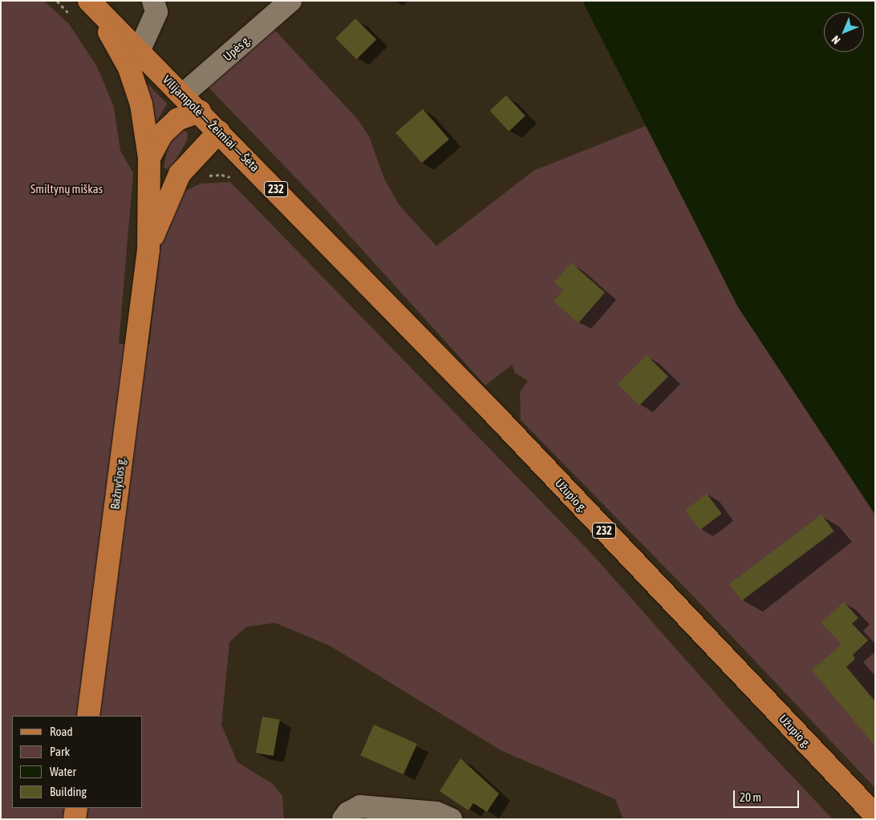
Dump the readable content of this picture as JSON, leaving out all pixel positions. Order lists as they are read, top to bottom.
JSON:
{
  "streets": {
    "main road": [
      "Vilijampolė — Žeimiai — Šėta",
      "232",
      "Bažnyčios g.",
      "Užupio g."
    ],
    "street": ["Upės g."]
  },
  "crossings": [
    ["Upės g.", "Vilijampolė — Žeimiai — Šėta"],
    ["Vilijampolė — Žeimiai — Šėta", "Bažnyčios g."],
    ["Vilijampolė — Žeimiai — Šėta", "Užupio g."]
  ],
  "parks": ["Smiltynų miškas"],
  "legend": [
    "Road",
    "Park",
    "Water",
    "Building"
  ],
  "scale_bar": "20 m",
  "north": "bottom left"
}
